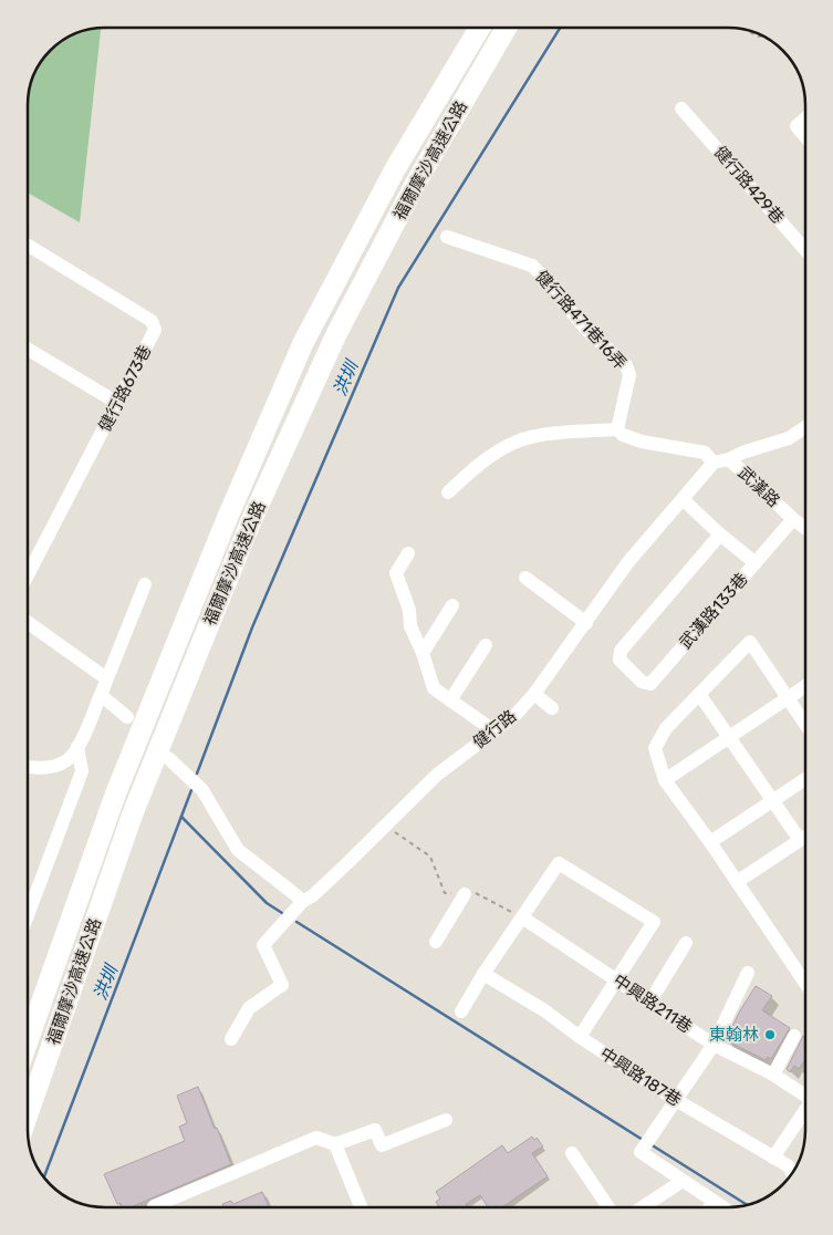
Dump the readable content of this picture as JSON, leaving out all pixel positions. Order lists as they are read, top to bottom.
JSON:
{
  "streets": {
    "highway": ["福爾摩沙高速公路"],
    "street": [
      "健行路429巷",
      "健行路471巷16弄",
      "健行路673巷",
      "武漢路",
      "武漢路133巷",
      "健行路",
      "中興路211巷",
      "中興路187巷"
    ]
  },
  "crossings": [
    ["武漢路", "武漢路133巷"]
  ],
  "water": ["洪圳"],
  "places": ["東翰林"]
}
